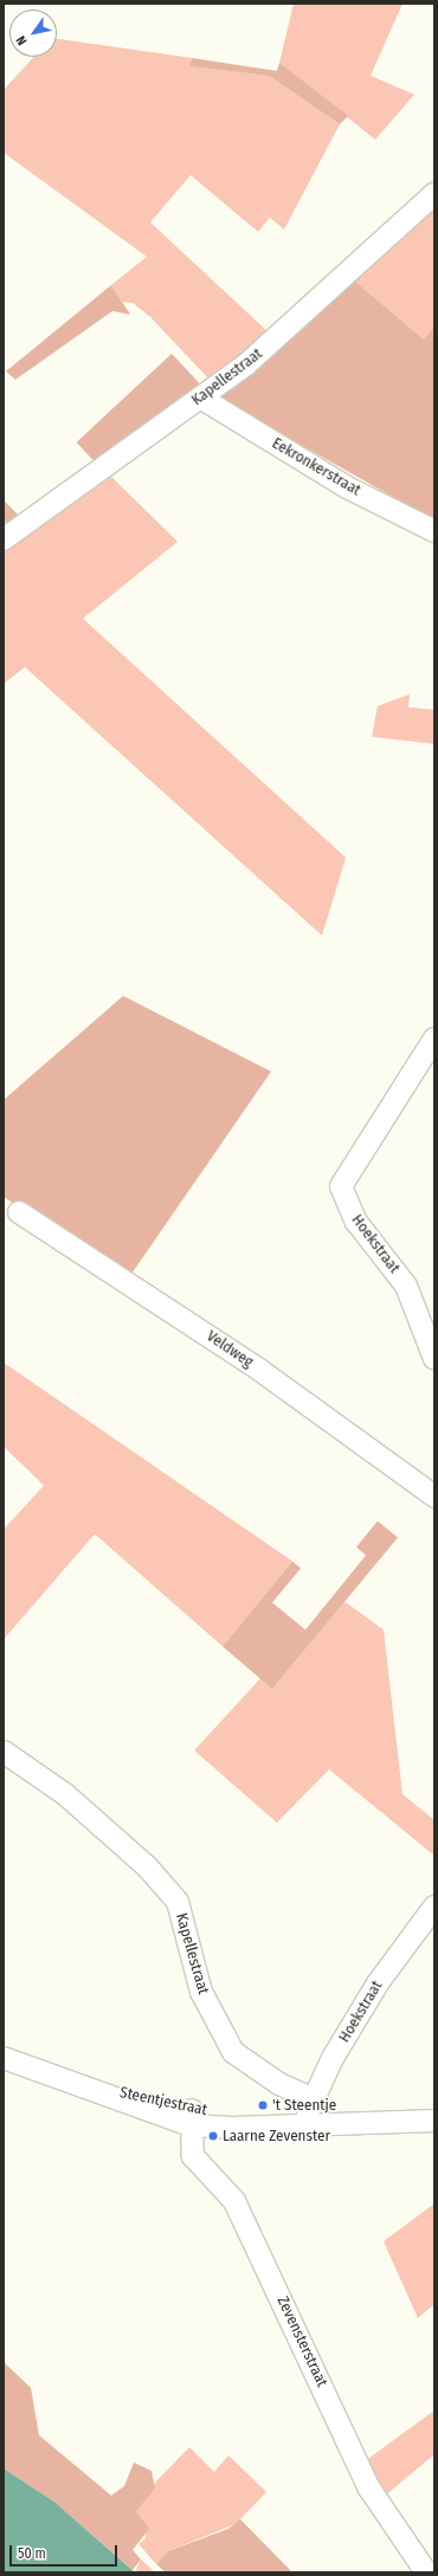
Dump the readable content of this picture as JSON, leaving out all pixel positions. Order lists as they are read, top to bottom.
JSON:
{
  "streets": {
    "street": [
      "Kapellestraat",
      "Eekronkerstraat",
      "Hoekstraat",
      "Veldweg",
      "Steentjestraat",
      "Zevensterstraat"
    ]
  },
  "crossings": [
    ["Kapellestraat", "Eekronkerstraat"],
    ["Kapellestraat", "Hoekstraat"],
    ["Kapellestraat", "Steentjestraat"],
    ["Hoekstraat", "Steentjestraat"],
    ["Steentjestraat", "Zevensterstraat"]
  ],
  "places": ["'t Steentje", "Laarne Zevenster"],
  "scale_bar": "50 m",
  "north": "bottom left"
}
